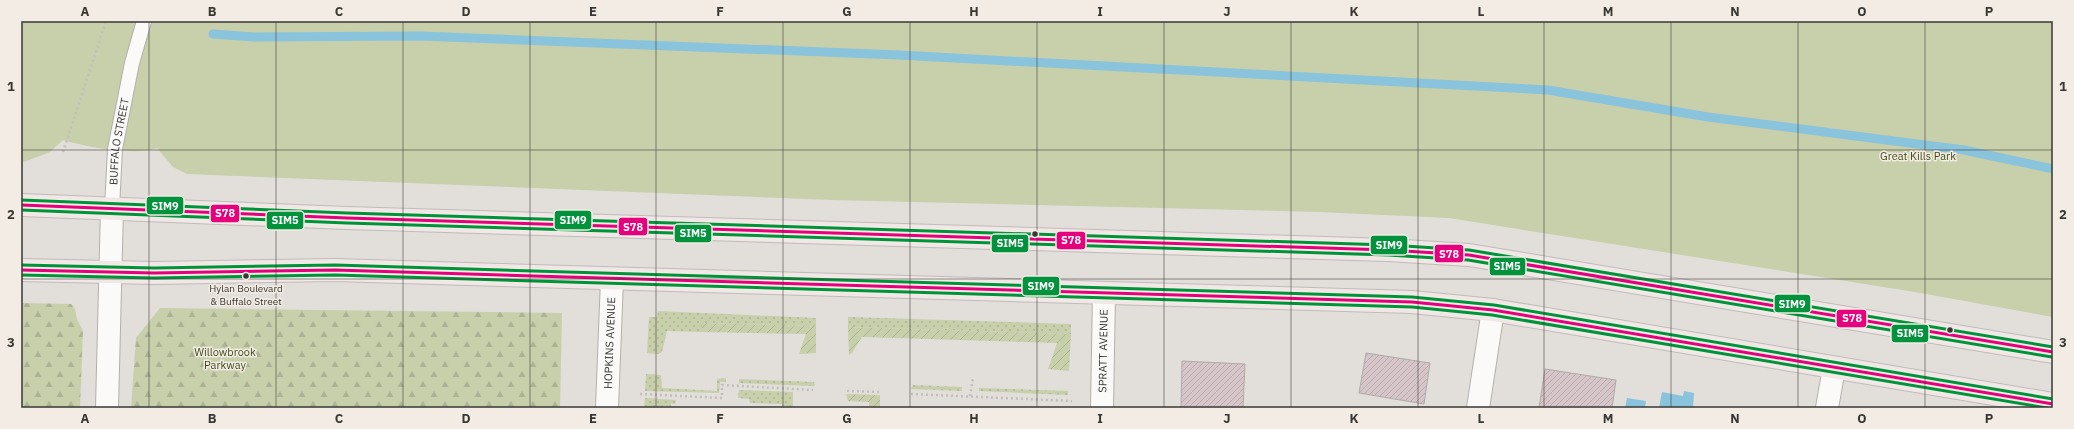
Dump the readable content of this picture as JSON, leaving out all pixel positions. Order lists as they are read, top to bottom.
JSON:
{
  "streets": {
    "street": ["BUFFALO STREET", "HOPKINS AVENUE", "SPRATT AVENUE"]
  },
  "parks": ["Great Kills Park", "Willowbrook Parkway"],
  "places": ["Hylan Boulevard & Buffalo Street"],
  "lines": ["transit line SIM9", "transit line S78", "transit line SIM5"],
  "grid": {
    "columns": [
      "A",
      "B",
      "C",
      "D",
      "E",
      "F",
      "G",
      "H",
      "I",
      "J",
      "K",
      "L",
      "M",
      "N",
      "O",
      "P"
    ],
    "rows": ["1", "2", "3"]
  }
}
